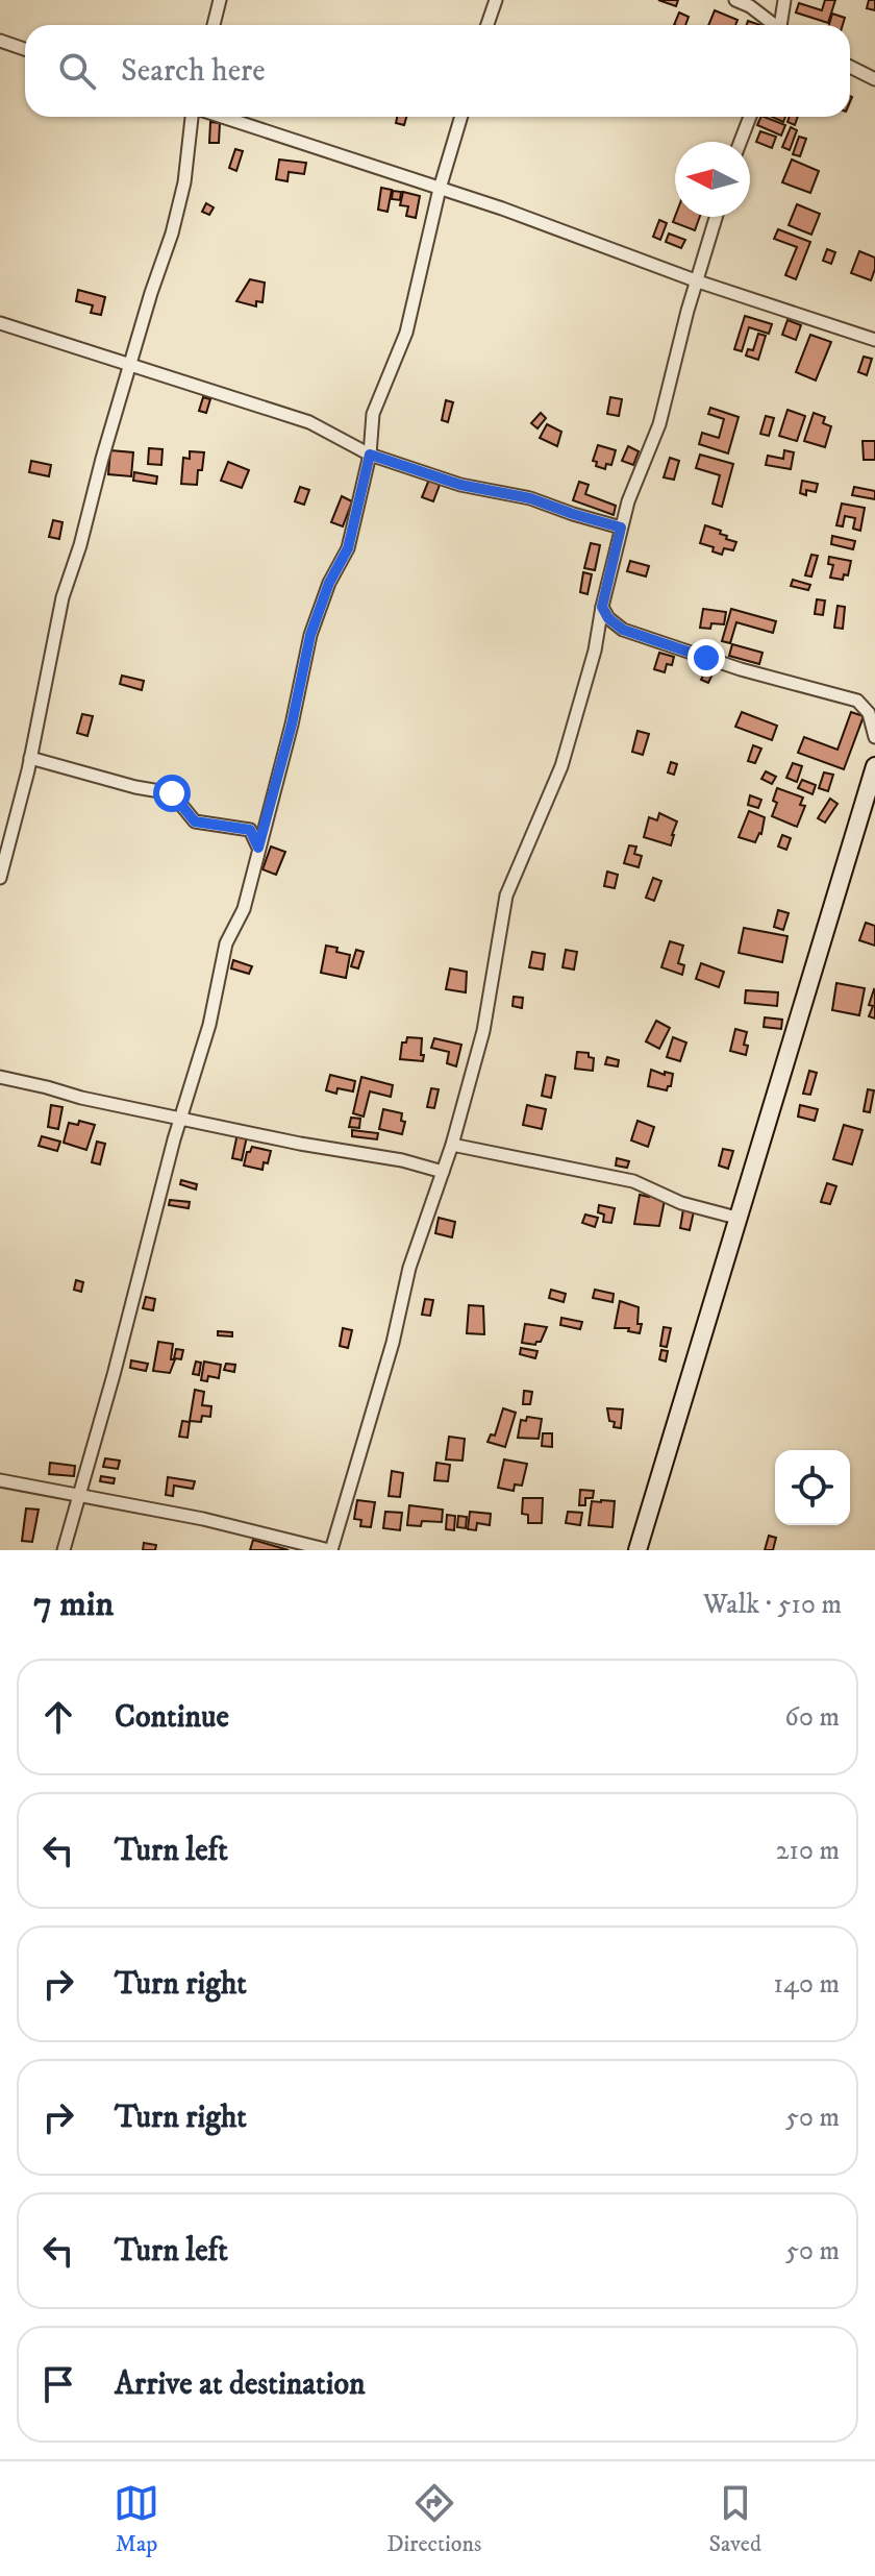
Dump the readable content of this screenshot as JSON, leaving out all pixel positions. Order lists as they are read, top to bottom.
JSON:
{
  "north": "left",
  "page": {
    "search": "Search here",
    "heading": ["7 min", "Walk · 510 m"],
    "list": [
      ["Continue", "60 m"],
      ["Turn left", "210 m"],
      ["Turn right", "140 m"],
      ["Turn right", "50 m"],
      ["Turn left", "50 m"],
      "Arrive at destination"
    ],
    "nav": ["Map", "Directions", "Saved"]
  }
}
